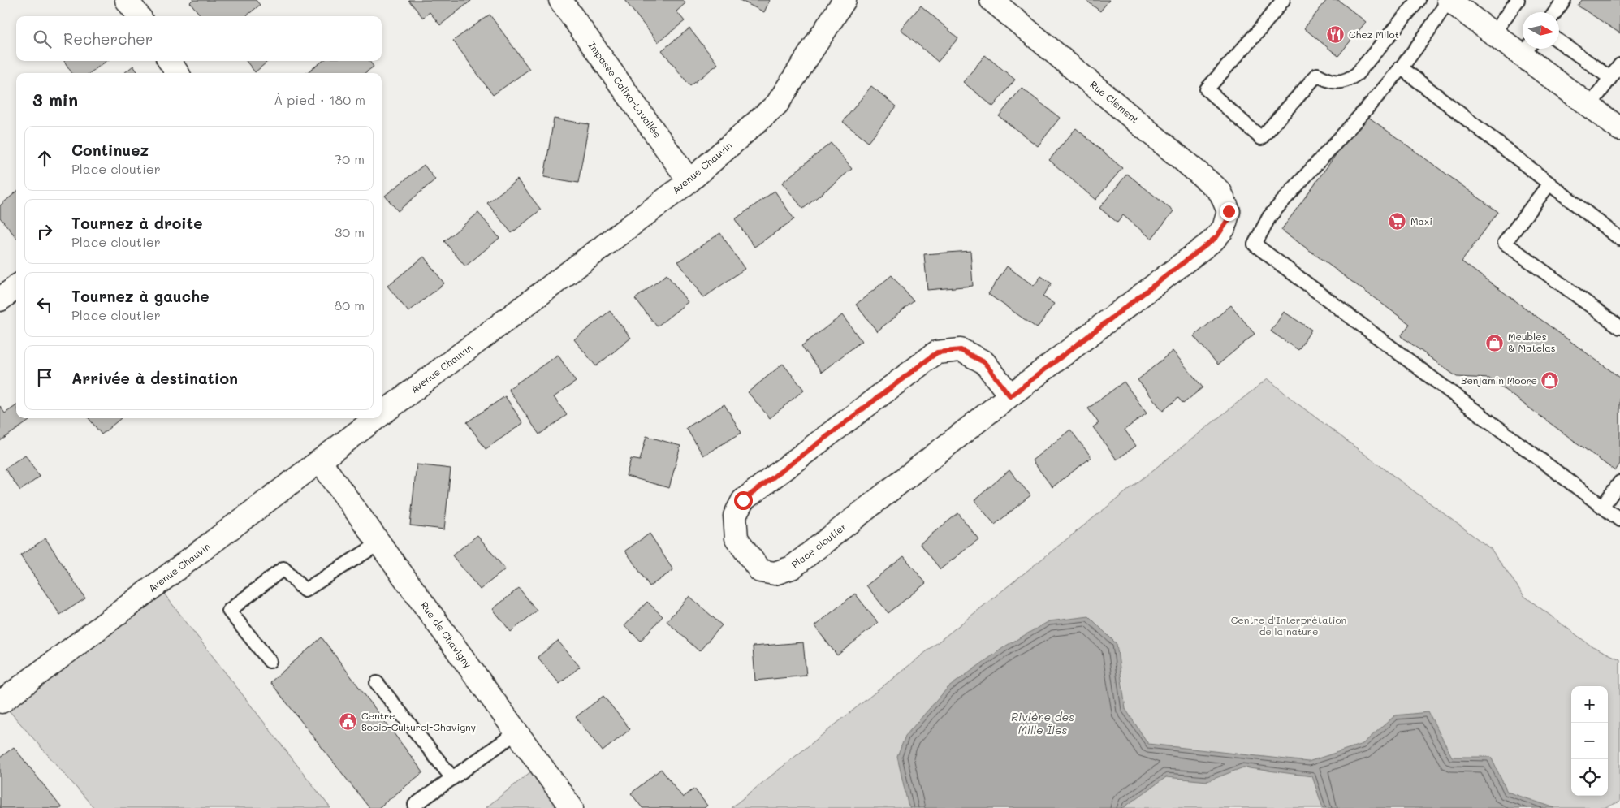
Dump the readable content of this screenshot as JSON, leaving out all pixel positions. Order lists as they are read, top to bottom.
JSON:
{
  "streets": {
    "street": [
      "Impasse Calixa-Lavallée",
      "Rue Clément",
      "Avenue Chauvin",
      "Place cloutier",
      "Rue de Chavigny"
    ]
  },
  "crossings": [
    ["Impasse Calixa-Lavallée", "Avenue Chauvin"],
    ["Rue Clément", "Place cloutier"],
    ["Avenue Chauvin", "Rue de Chavigny"]
  ],
  "water": ["Rivière des Mille Îles"],
  "parks": ["Centre d'Interprétation de la nature"],
  "places": {
    "restaurant": ["Chez Milot"],
    "supermarket": ["Maxi"],
    "shop": ["Meubles & Matelas", "Benjamin Moore"],
    "public building": ["Centre Socio-Culturel-Chavigny"]
  },
  "north": "right",
  "page": {
    "search": "Rechercher",
    "heading": ["3 min", "À pied · 180 m"],
    "list": [
      ["Continuez", "Place cloutier", "70 m"],
      ["Tournez à droite", "Place cloutier", "30 m"],
      ["Tournez à gauche", "Place cloutier", "80 m"],
      "Arrivée à destination"
    ],
    "map_buttons": ["+", "−"]
  }
}
